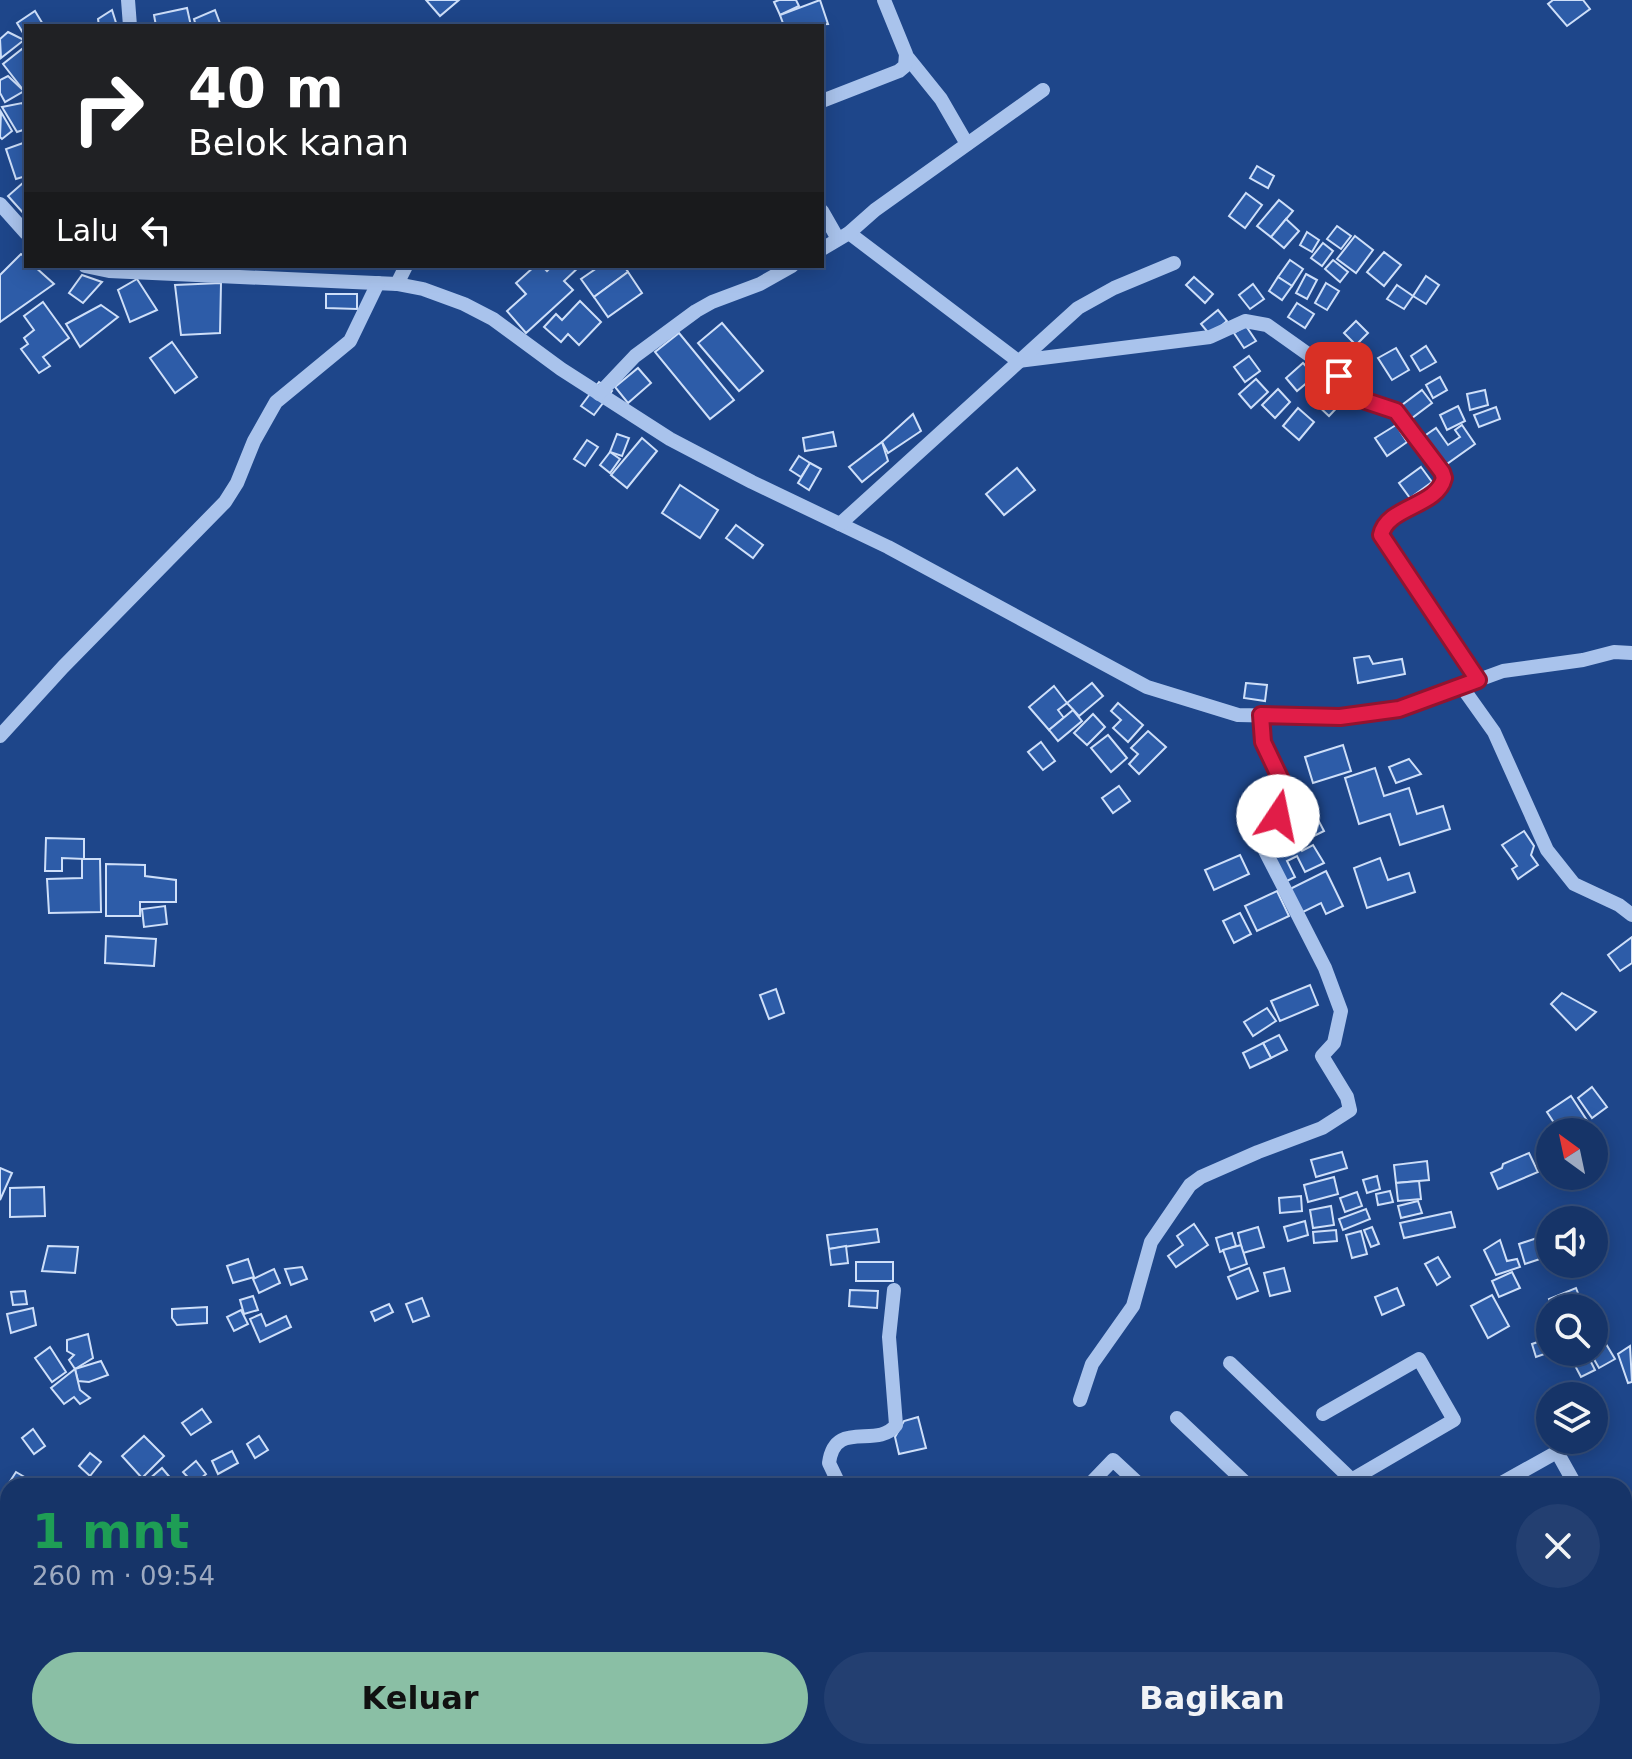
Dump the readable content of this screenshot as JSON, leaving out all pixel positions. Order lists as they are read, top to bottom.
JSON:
{
  "north": "top left",
  "page": {
    "turn": ["40 m", "Belok kanan"],
    "then": "Lalu",
    "heading": ["1 mnt", "260 m · 09:54"],
    "buttons": ["Keluar", "Bagikan"]
  }
}
